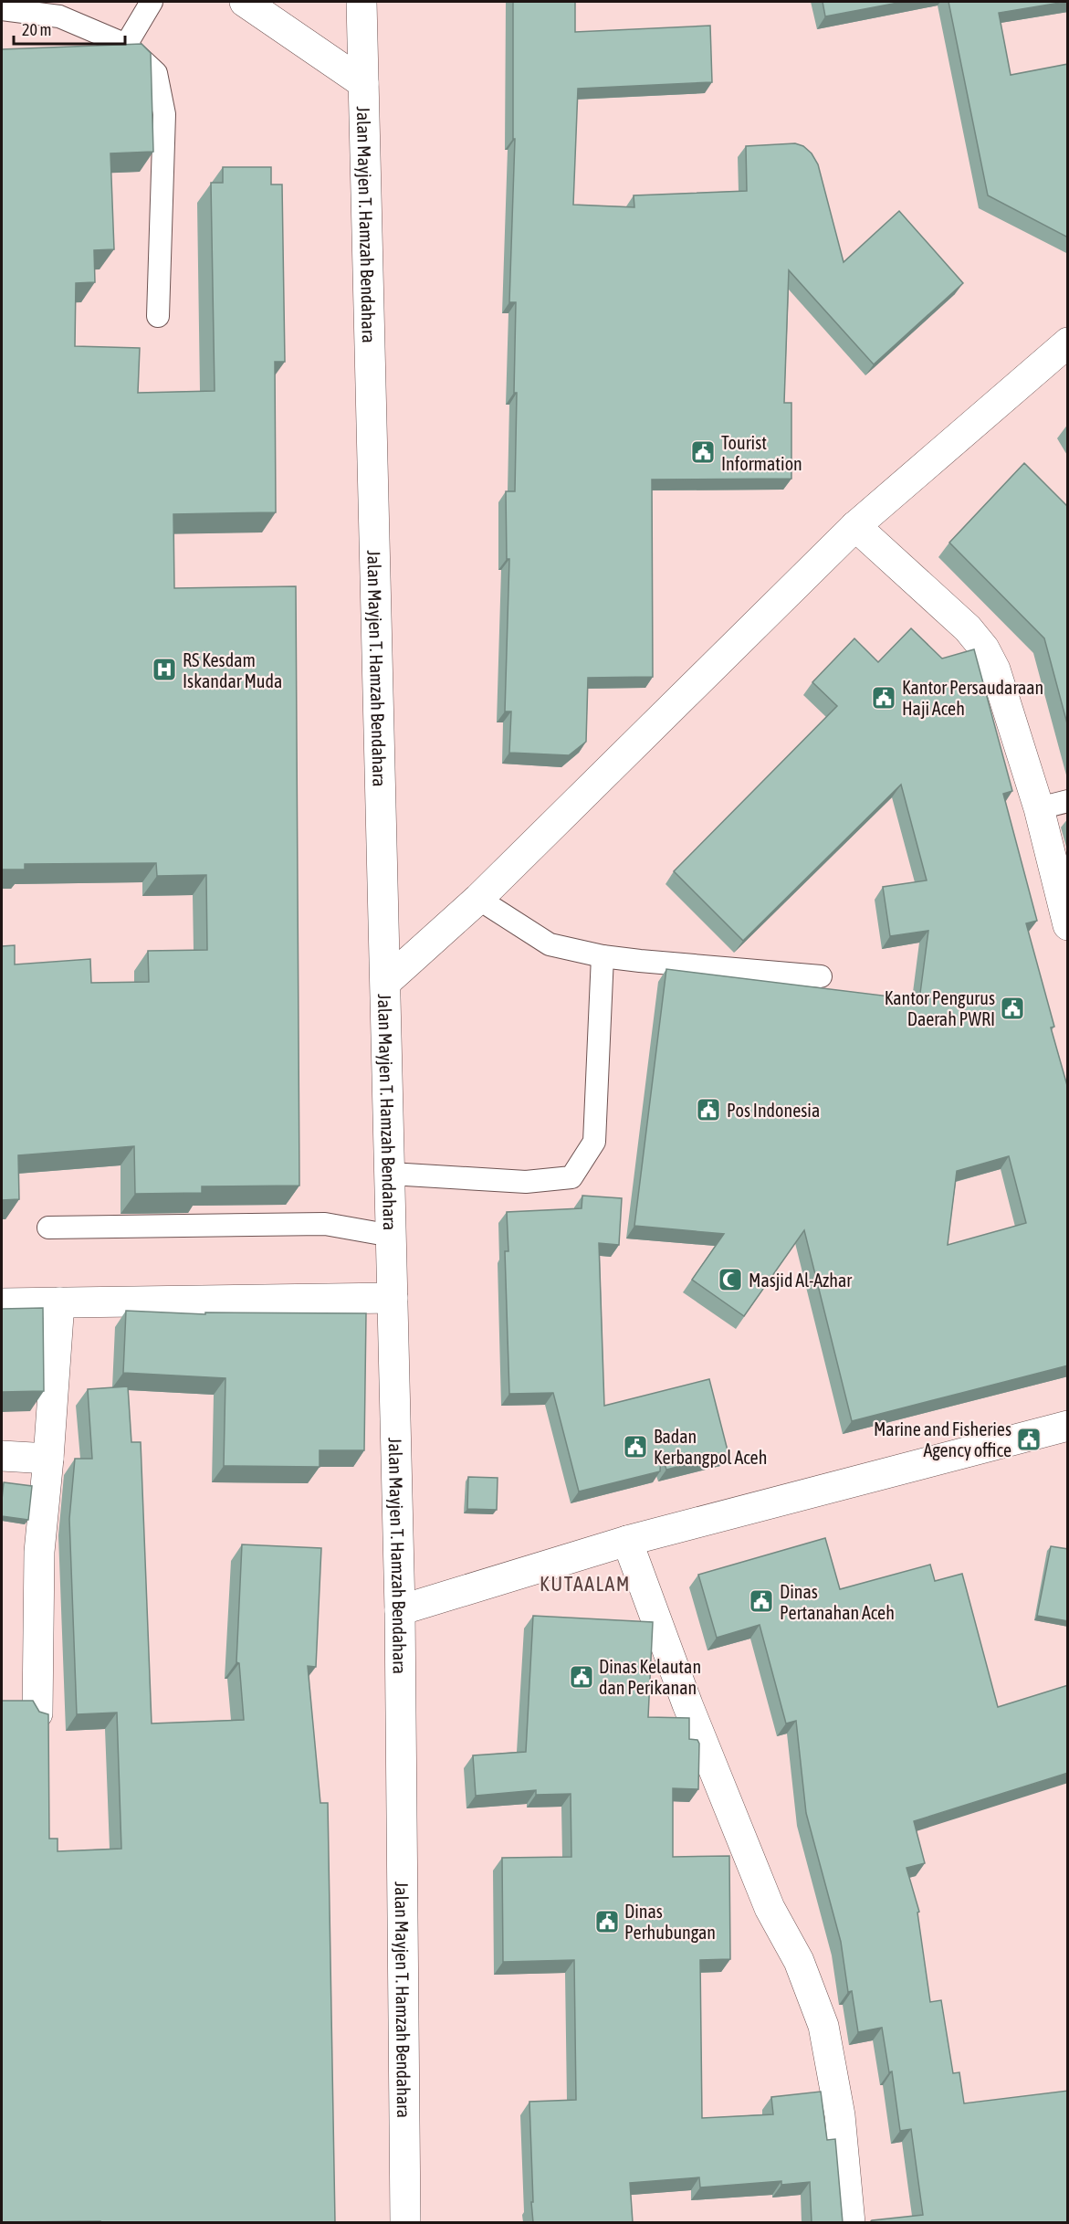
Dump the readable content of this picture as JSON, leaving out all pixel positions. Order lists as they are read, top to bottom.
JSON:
{
  "streets": {
    "street": ["Jalan Mayjen T. Hamzah Bendahara"]
  },
  "districts": ["KUTAALAM"],
  "places": {
    "public building": [
      "Tourist Information",
      "Kantor Persaudaraan Haji Aceh",
      "Kantor Pengurus Daerah PWRI",
      "Pos Indonesia",
      "Marine and Fisheries Agency office",
      "Badan Kerbangpol Aceh",
      "Dinas Pertanahan Aceh",
      "Dinas Kelautan dan Perikanan",
      "Dinas Perhubungan"
    ],
    "hospital": ["RS Kesdam Iskandar Muda"],
    "mosque": ["Masjid Al-Azhar"]
  },
  "scale_bar": "20 m"
}
